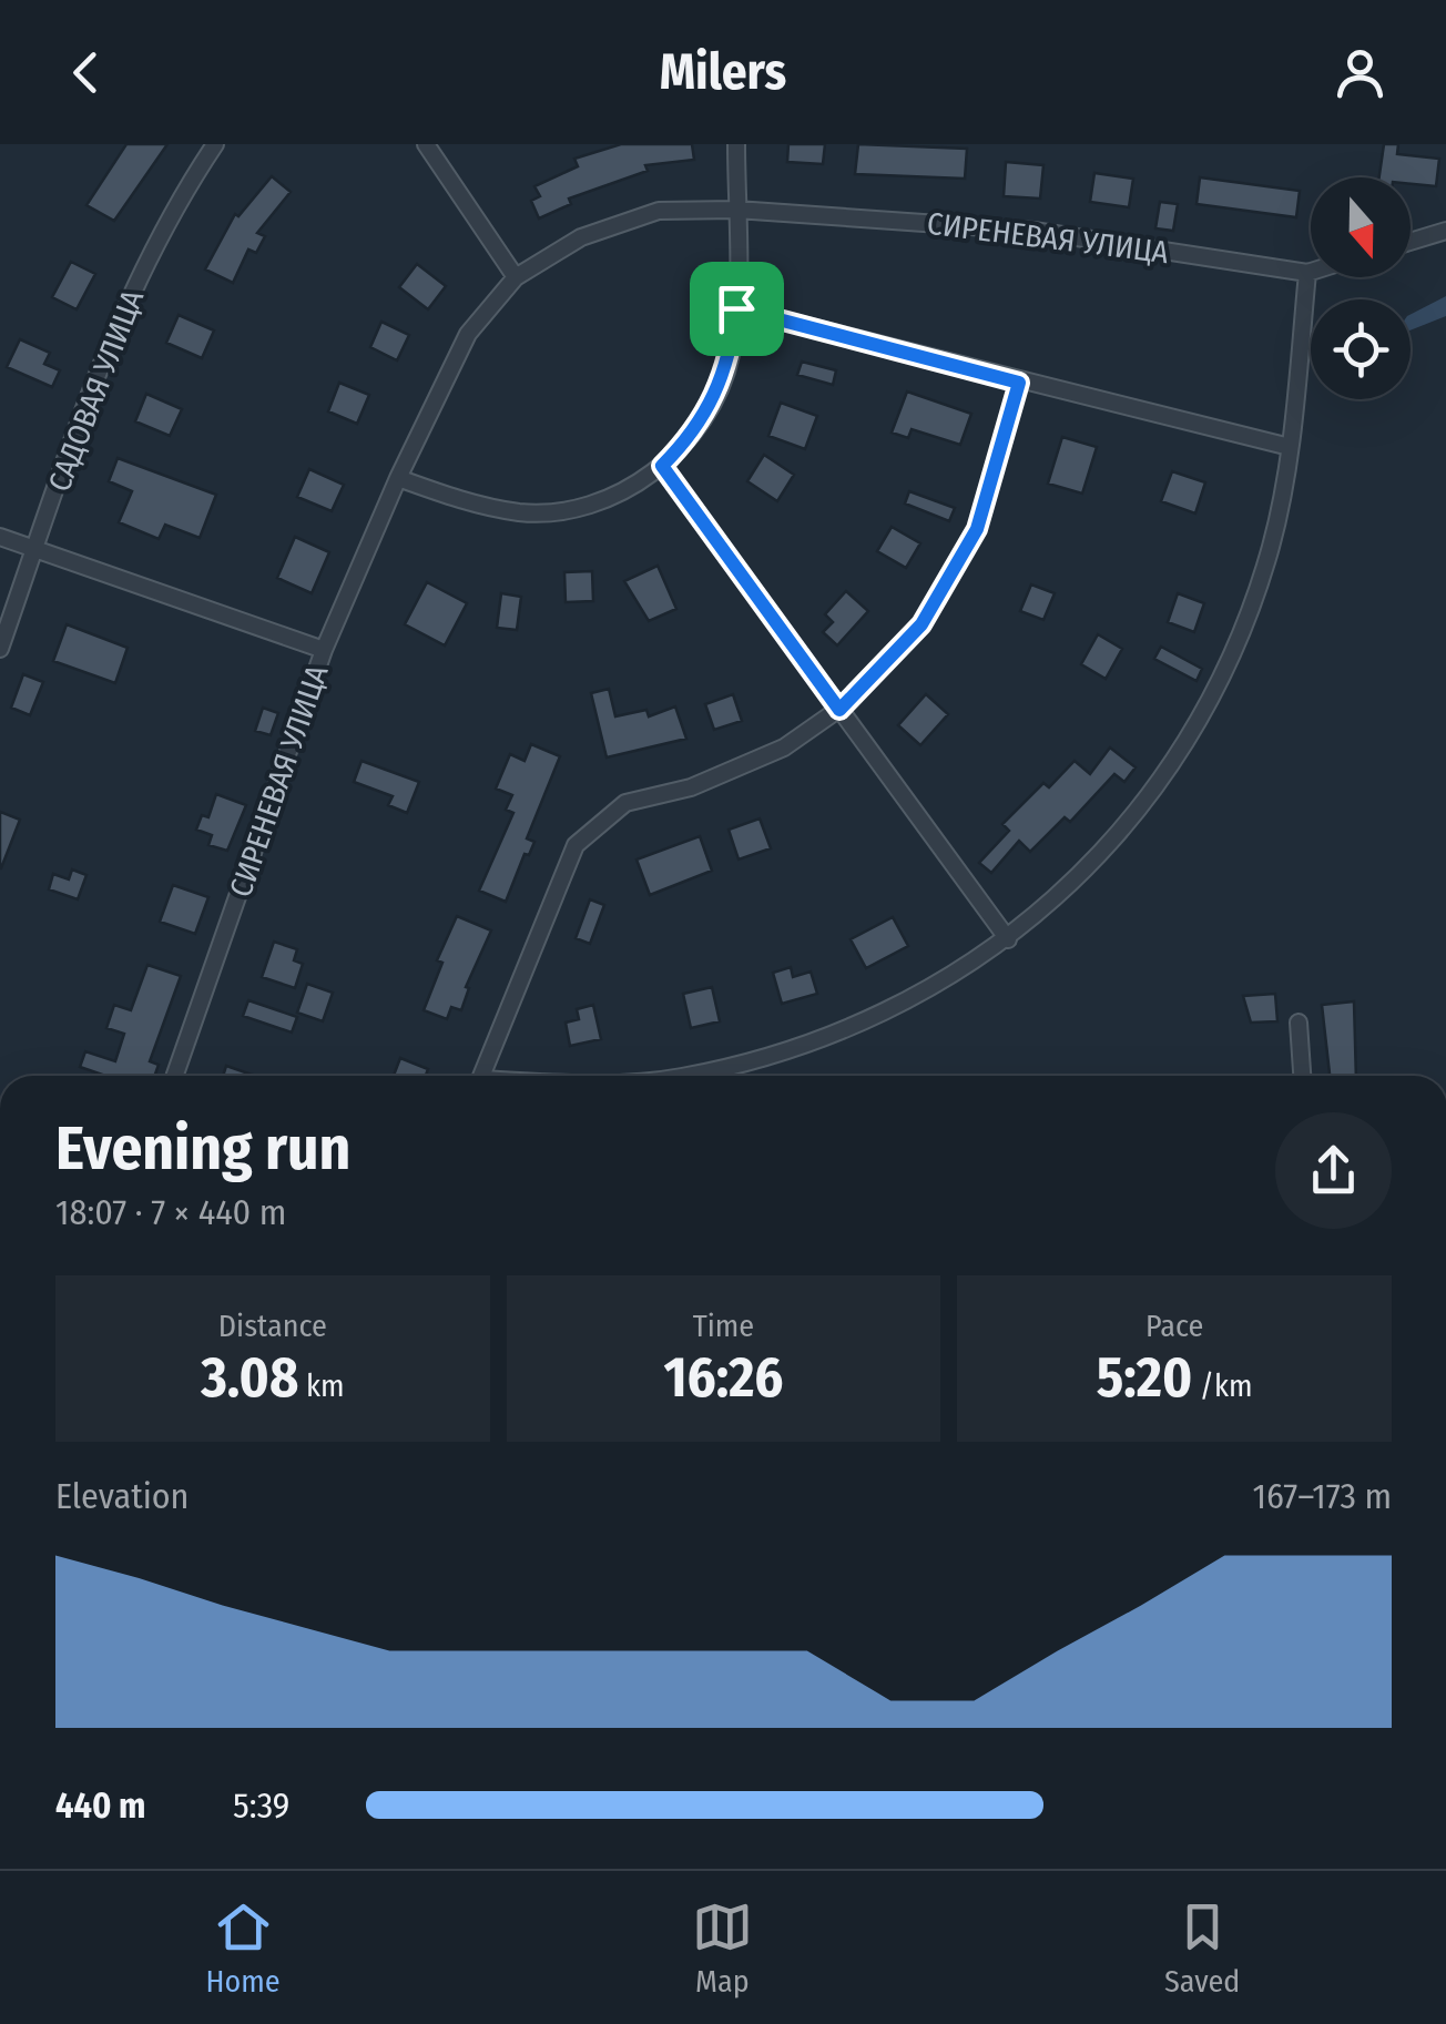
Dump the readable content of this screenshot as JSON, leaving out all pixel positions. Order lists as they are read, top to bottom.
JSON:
{
  "streets": {
    "street": ["СИРЕНЕВАЯ УЛИЦА", "САДОВАЯ УЛИЦА"]
  },
  "north": "bottom",
  "page": {
    "header": "Milers",
    "heading": ["Evening run", "18:07 · 7 × 440 m"],
    "stats": [
      ["Distance", "3.08 km"],
      ["Time", "16:26"],
      ["Pace", "5:20 /km"]
    ],
    "chart": ["Elevation", "167–173 m"],
    "list": [
      {
        "name": "440 m",
        "note": "5:39"
      }
    ],
    "tabs": ["Home", "Map", "Saved"]
  }
}
